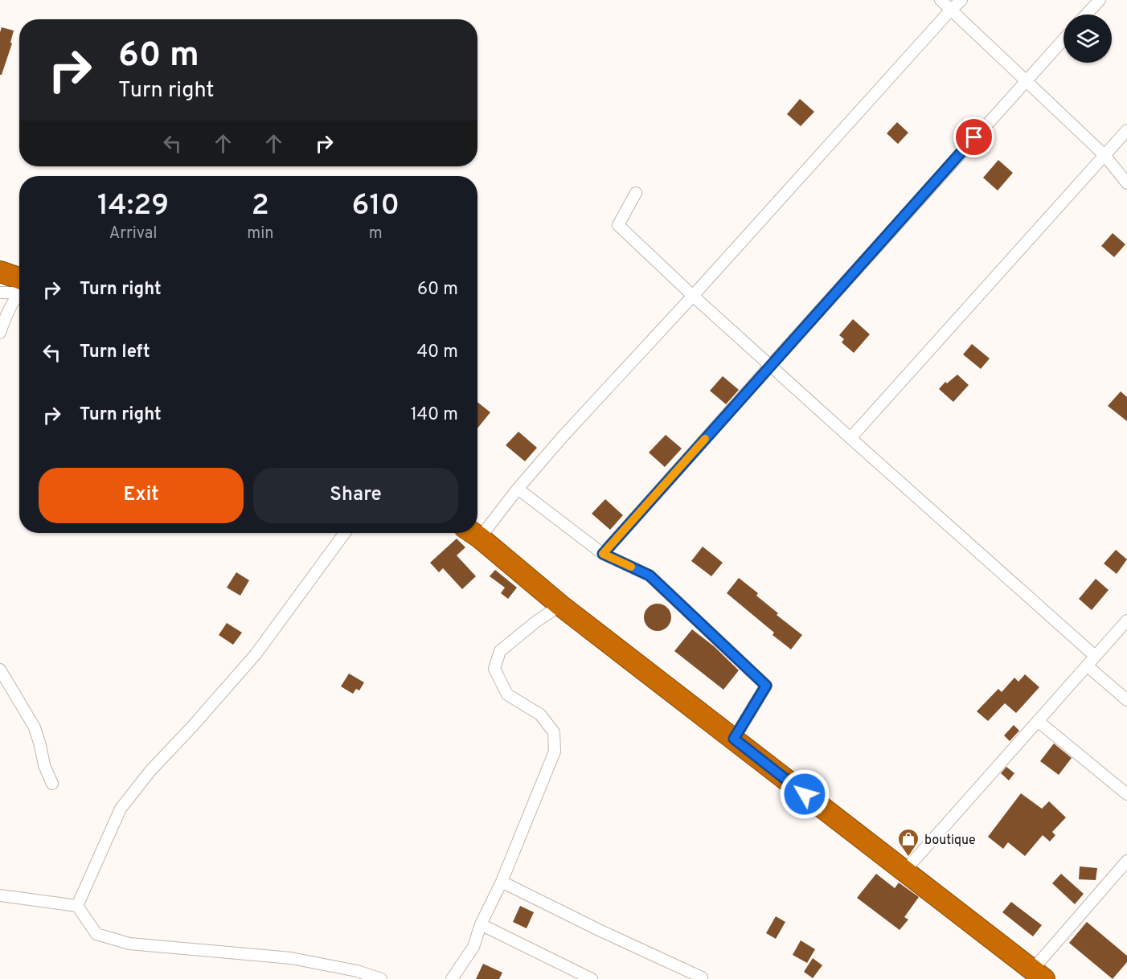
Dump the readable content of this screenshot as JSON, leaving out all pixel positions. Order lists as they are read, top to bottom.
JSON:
{
  "places": {
    "shop": ["boutique"]
  },
  "page": {
    "turn": ["60 m", "Turn right"],
    "eta": [
      "14:29",
      "Arrival",
      "2",
      "min",
      "610",
      "m"
    ],
    "list": [
      {
        "name": "Turn right",
        "value": "60 m"
      },
      {
        "name": "Turn left",
        "value": "40 m"
      },
      {
        "name": "Turn right",
        "value": "140 m"
      }
    ],
    "buttons": ["Exit", "Share"]
  }
}
